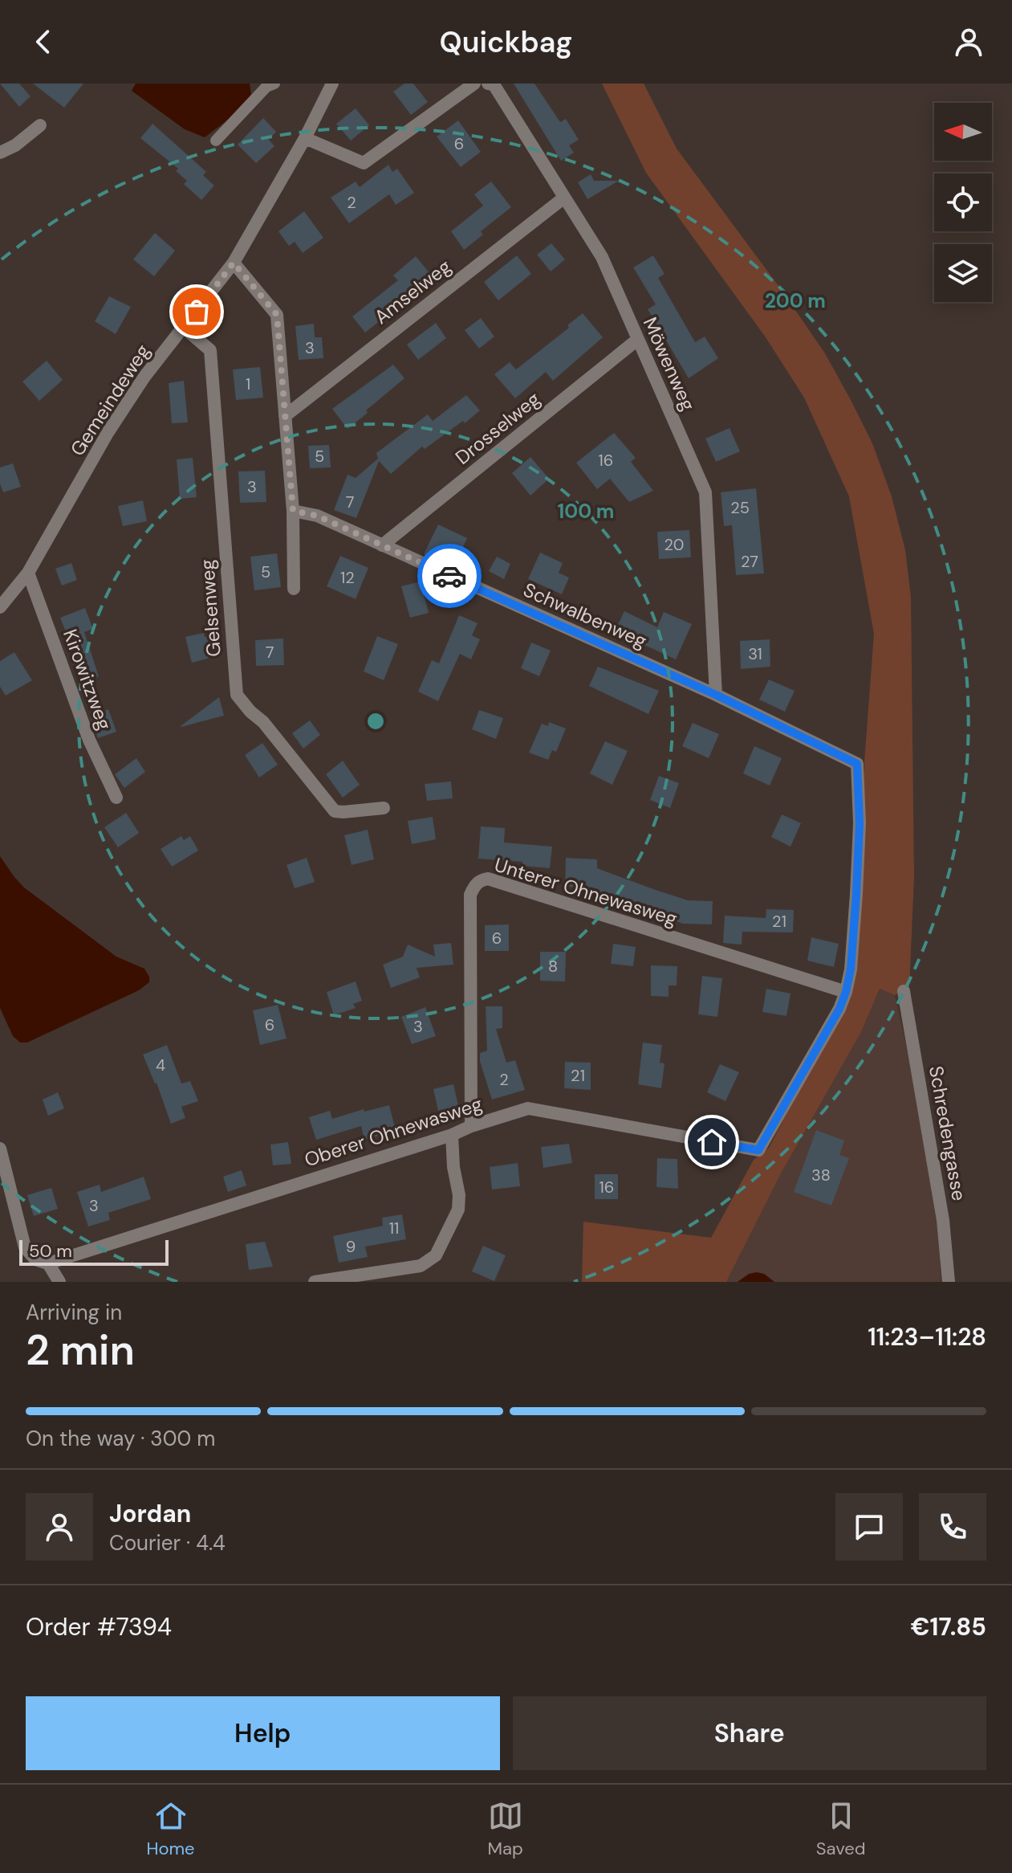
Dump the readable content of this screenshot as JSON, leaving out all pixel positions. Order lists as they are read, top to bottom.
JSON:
{
  "streets": {
    "street": [
      "Amselweg",
      "Möwenweg",
      "Gemeindeweg",
      "Drosselweg",
      "Gelsenweg",
      "Schwalbenweg",
      "Kirowitzweg",
      "Unterer Ohnewasweg",
      "Oberer Ohnewasweg",
      "Schredengasse"
    ]
  },
  "crossings": [
    ["Amselweg", "Möwenweg"],
    ["Möwenweg", "Drosselweg"],
    ["Möwenweg", "Schwalbenweg"],
    ["Gemeindeweg", "Gelsenweg"],
    ["Gemeindeweg", "Kirowitzweg"],
    ["Drosselweg", "Schwalbenweg"],
    ["Schwalbenweg", "Unterer Ohnewasweg"],
    ["Schwalbenweg", "Oberer Ohnewasweg"],
    ["Unterer Ohnewasweg", "Oberer Ohnewasweg"]
  ],
  "house_numbers": [
    "6",
    "2",
    "3",
    "1",
    "5",
    "16",
    "3",
    "7",
    "25",
    "20",
    "27",
    "5",
    "12",
    "7",
    "31",
    "21",
    "6",
    "8",
    "6",
    "3",
    "4",
    "21",
    "2",
    "38",
    "16",
    "3",
    "11",
    "9"
  ],
  "scale_bar": "50 m",
  "north": "left",
  "page": {
    "header": "Quickbag",
    "scale": "50 m",
    "heading": ["2 min", "Arriving in", "11:23–11:28"],
    "panel": [
      "Jordan",
      "Courier · 4.4",
      "Order #7394",
      "€17.85"
    ],
    "bar": "On the way · 300 m",
    "buttons": ["Help", "Share"],
    "tabs": ["Home", "Map", "Saved"]
  },
  "rings": ["200 m", "100 m"]
}
